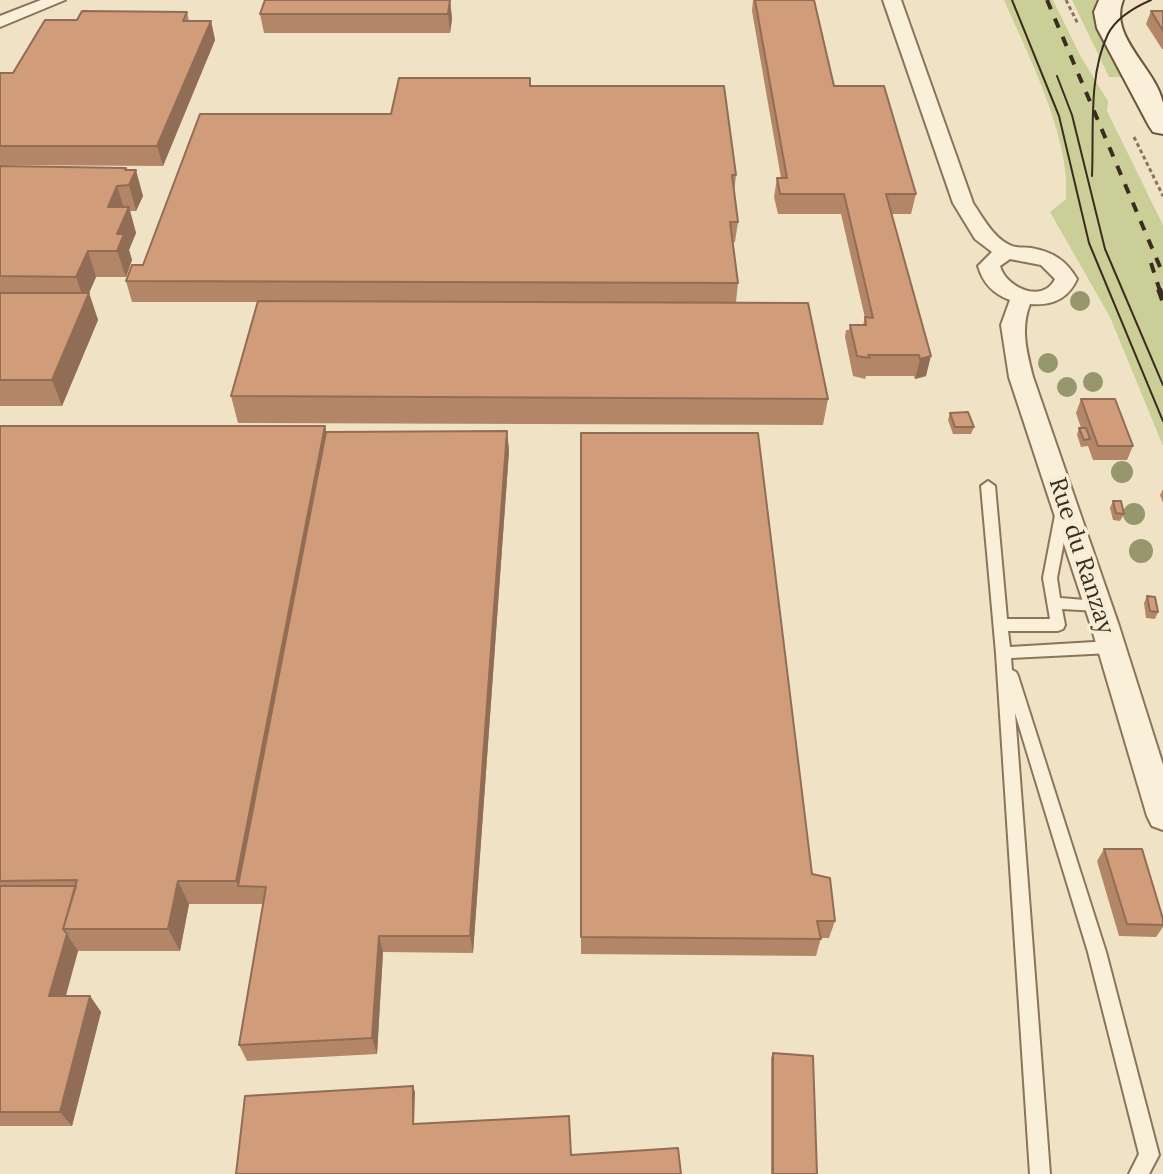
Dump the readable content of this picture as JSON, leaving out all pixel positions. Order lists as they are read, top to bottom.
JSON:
{
  "streets": {
    "street": ["Rue du Ranzay"]
  }
}
